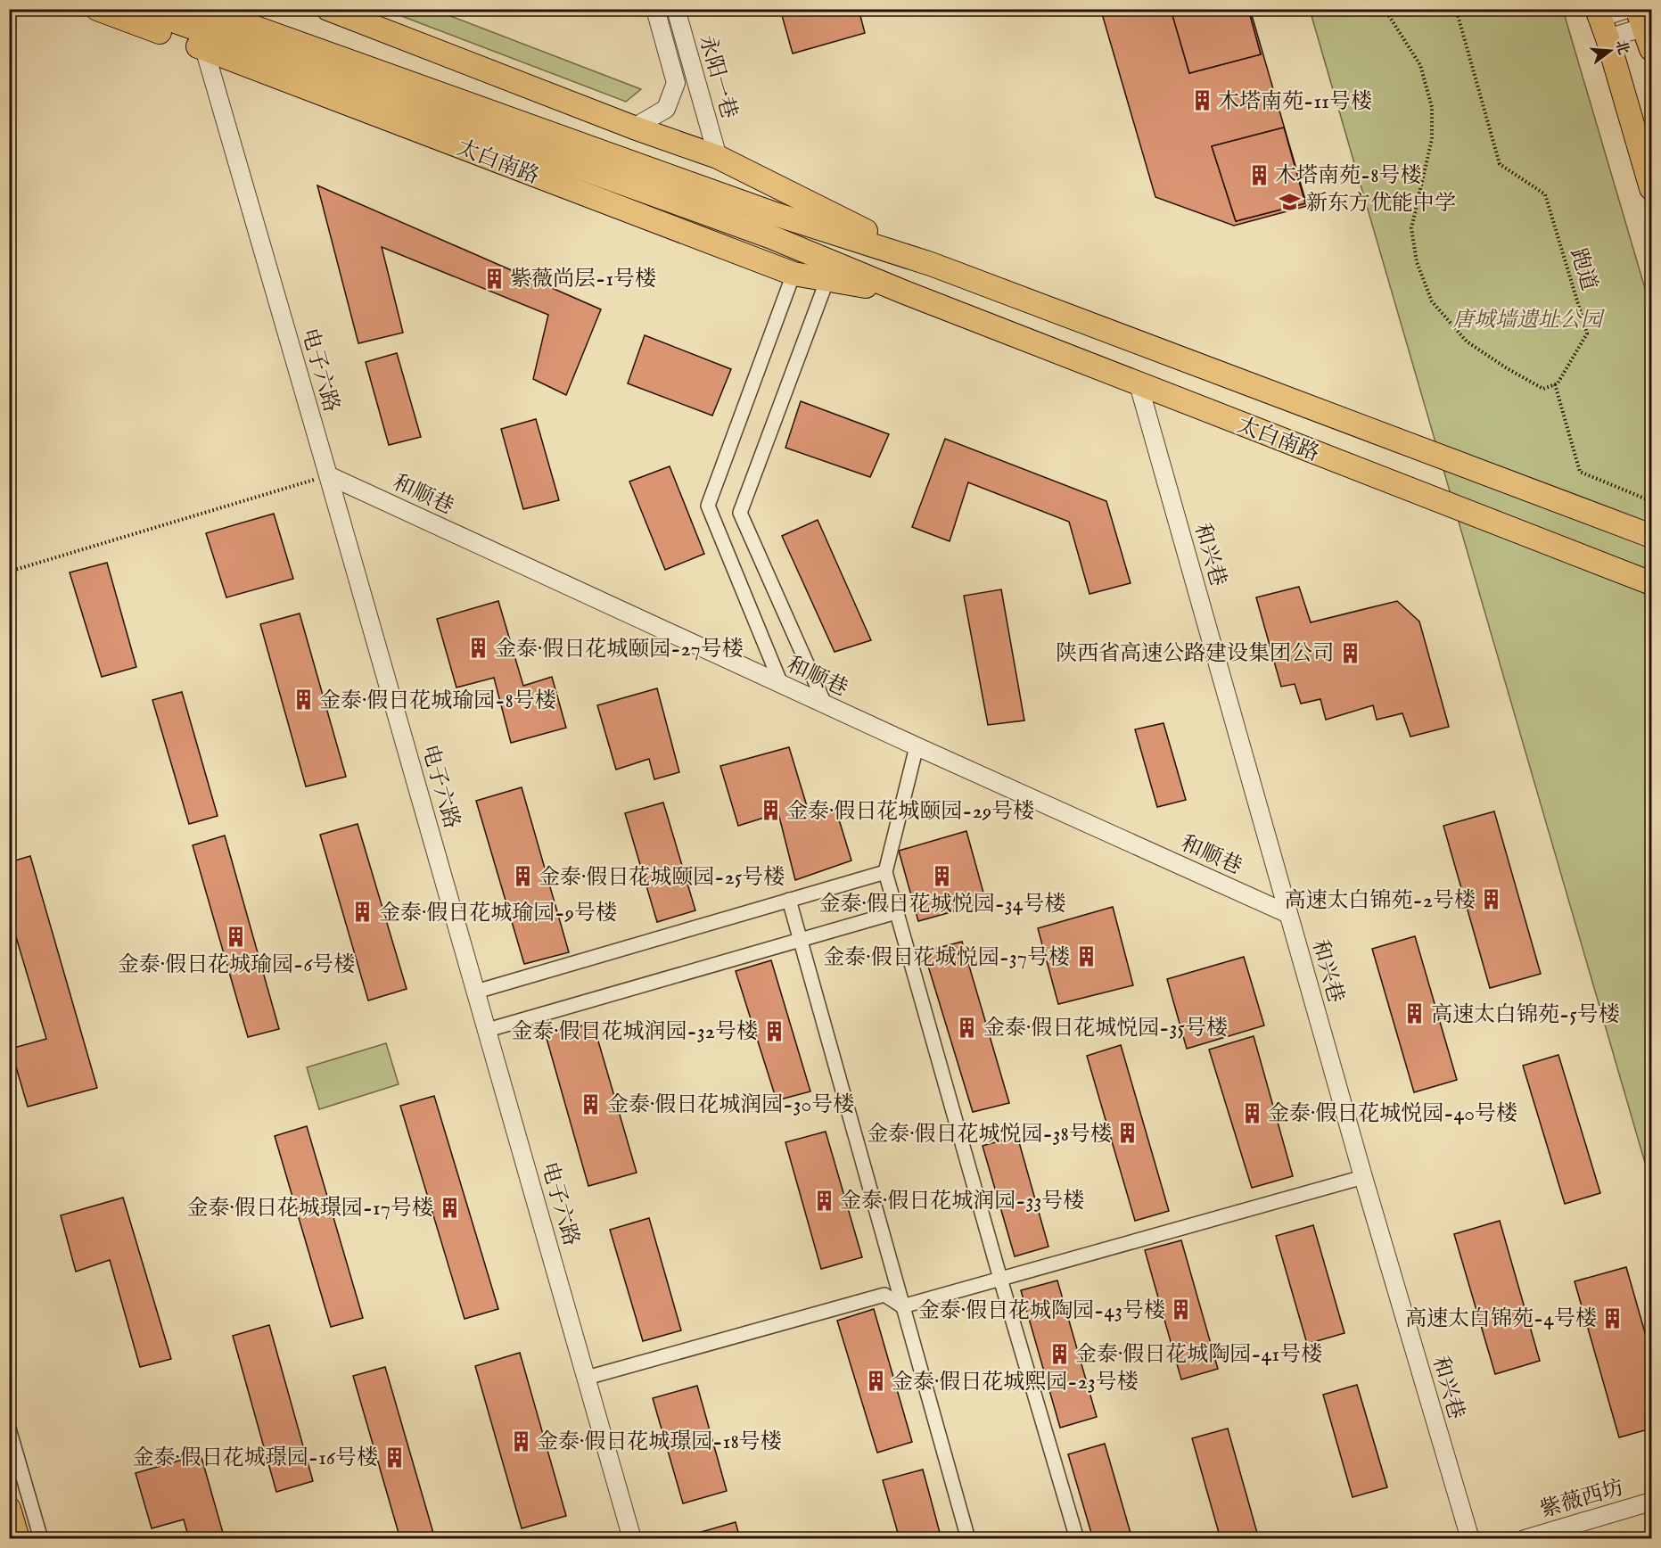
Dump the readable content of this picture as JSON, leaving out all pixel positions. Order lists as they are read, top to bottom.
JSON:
{
  "streets": {
    "main road": ["太白南路"],
    "street": [
      "永阳一巷",
      "电子六路",
      "和顺巷",
      "和兴巷",
      "紫薇西坊"
    ],
    "path": ["跑道"]
  },
  "crossings": [
    ["永阳一巷", "太白南路"],
    ["太白南路", "电子六路"],
    ["太白南路", "和兴巷"],
    ["电子六路", "和顺巷"],
    ["和顺巷", "和兴巷"]
  ],
  "parks": ["唐城墙遗址公园"],
  "places": {
    "building": [
      "木塔南苑-11号楼",
      "木塔南苑-8号楼",
      "紫薇尚层-1号楼",
      "金泰·假日花城颐园-27号楼",
      "陕西省高速公路建设集团公司",
      "金泰·假日花城瑜园-8号楼",
      "金泰·假日花城颐园-29号楼",
      "金泰·假日花城颐园-25号楼",
      "金泰·假日花城悦园-34号楼",
      "高速太白锦苑-2号楼",
      "金泰·假日花城瑜园-9号楼",
      "金泰·假日花城瑜园-6号楼",
      "金泰·假日花城悦园-37号楼",
      "高速太白锦苑-5号楼",
      "金泰·假日花城悦园-35号楼",
      "金泰·假日花城润园-32号楼",
      "金泰·假日花城润园-30号楼",
      "金泰·假日花城悦园-40号楼",
      "金泰·假日花城悦园-38号楼",
      "金泰·假日花城润园-33号楼",
      "金泰·假日花城璟园-17号楼",
      "金泰·假日花城陶园-43号楼",
      "高速太白锦苑-4号楼",
      "金泰·假日花城陶园-41号楼",
      "金泰·假日花城熙园-23号楼",
      "金泰·假日花城璟园-18号楼",
      "金泰·假日花城璟园-16号楼"
    ],
    "school or university": ["新东方优能中学"]
  },
  "north": "right"
}
